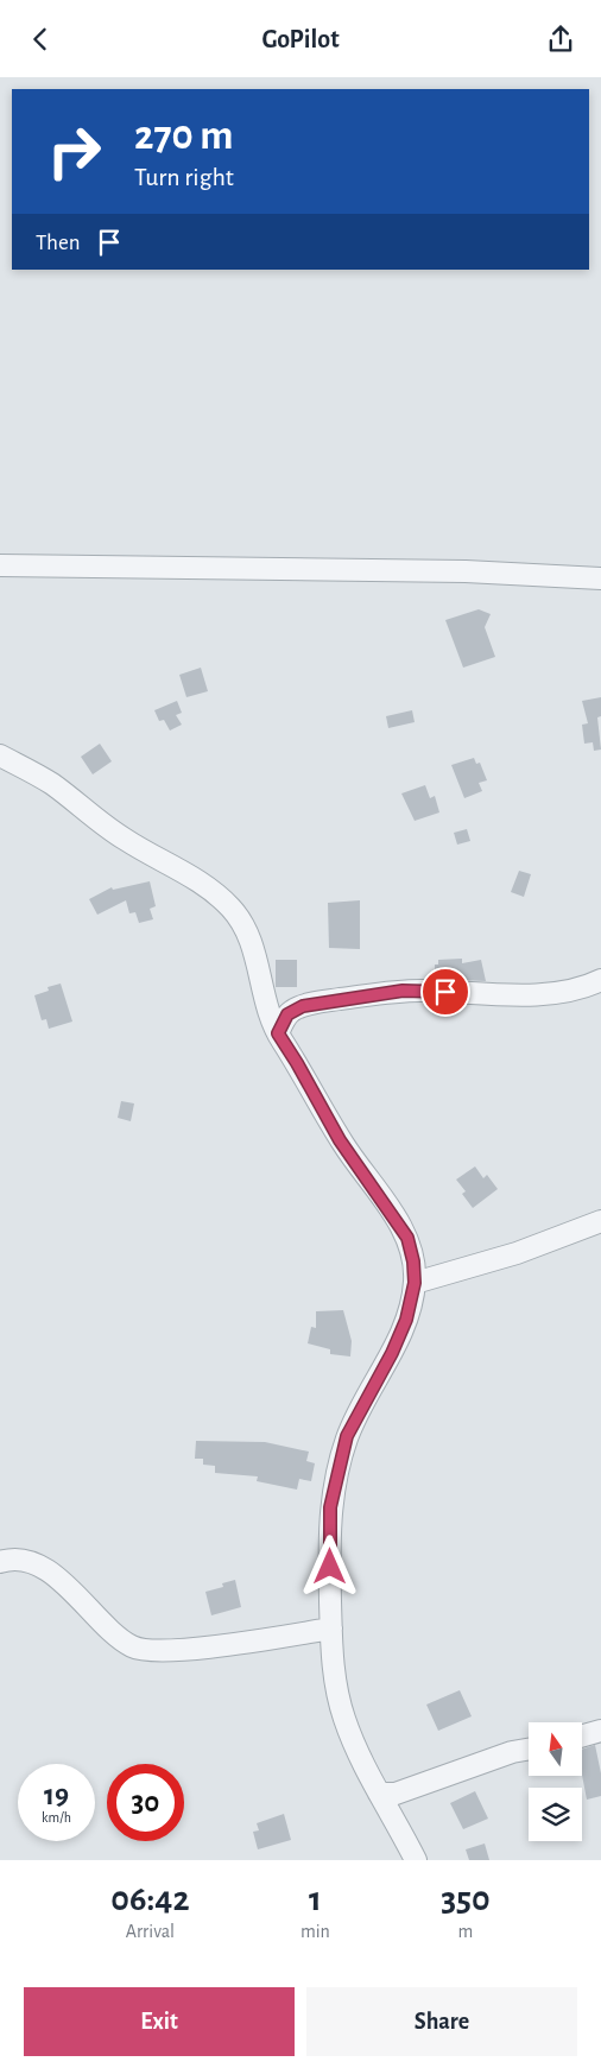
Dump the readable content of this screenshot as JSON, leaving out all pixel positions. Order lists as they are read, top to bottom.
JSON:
{
  "north": "top",
  "page": {
    "header": "GoPilot",
    "turn": ["270 m", "Turn right"],
    "then": "Then",
    "speed": "19 km/h",
    "limit": "30",
    "eta": [
      "06:42",
      "Arrival",
      "1",
      "min",
      "350",
      "m"
    ],
    "buttons": ["Exit", "Share"]
  }
}
